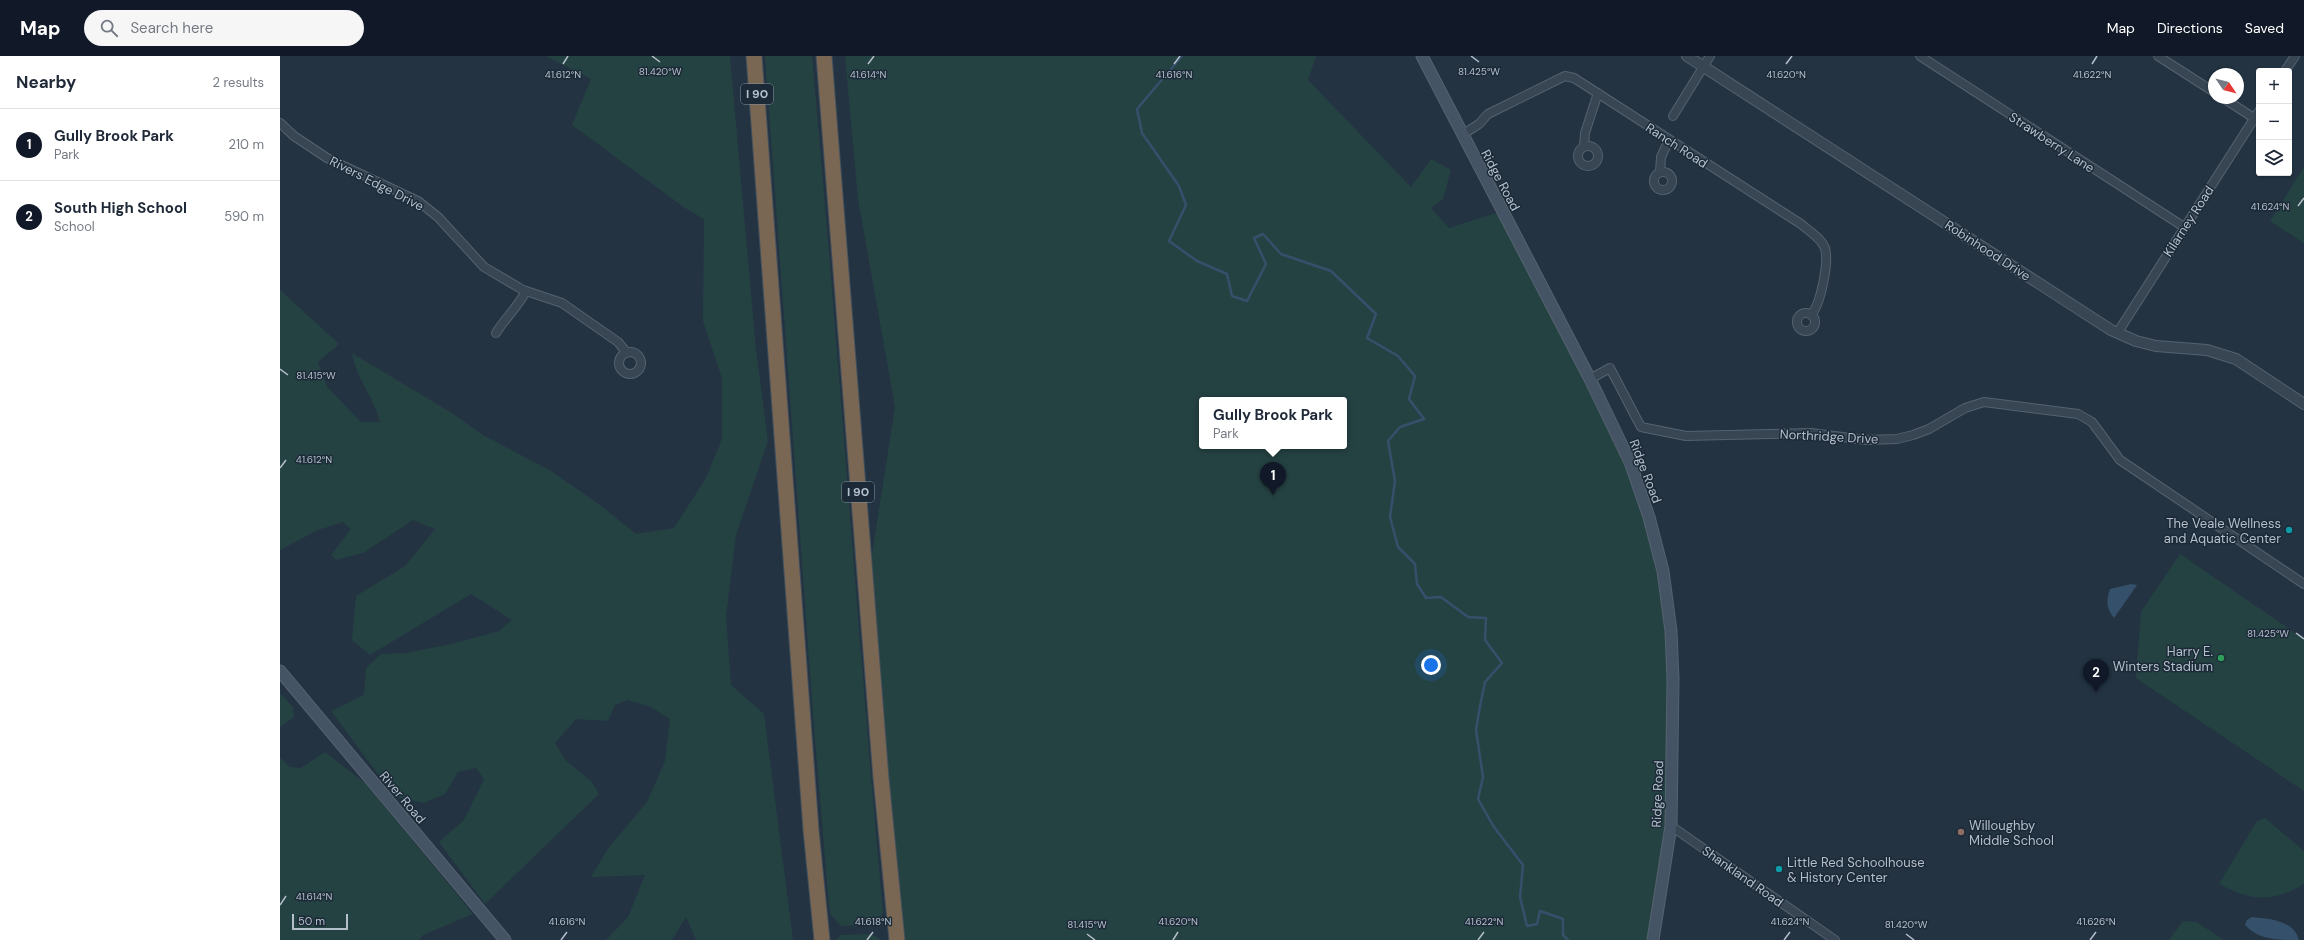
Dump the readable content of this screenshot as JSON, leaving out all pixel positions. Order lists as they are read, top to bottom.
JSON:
{
  "streets": {
    "highway": ["I 90"],
    "main road": ["Ridge Road", "River Road"],
    "street": [
      "Strawberry Lane",
      "Ranch Road",
      "Rivers Edge Drive",
      "Kilarney Road",
      "Robinhood Drive",
      "Northridge Drive",
      "Shankland Road"
    ]
  },
  "crossings": [
    ["Strawberry Lane", "Kilarney Road"],
    ["Ranch Road", "Ridge Road"],
    ["Ridge Road", "Northridge Drive"],
    ["Ridge Road", "Shankland Road"],
    ["Kilarney Road", "Robinhood Drive"]
  ],
  "places": [
    "The Veale Wellness and Aquatic Center",
    "Harry E. Winters Stadium",
    "Willoughby Middle School",
    "Little Red Schoolhouse & History Center"
  ],
  "scale_bar": "50 m",
  "north": "bottom right",
  "page": {
    "header": "Map",
    "search": "Search here",
    "nav": ["Map", "Directions", "Saved"],
    "heading": ["Nearby", "2 results"],
    "map_buttons": ["+", "−"],
    "list": [
      {
        "mark": "1",
        "name": "Gully Brook Park",
        "note": "Park",
        "value": "210 m"
      },
      {
        "mark": "2",
        "name": "South High School",
        "note": "School",
        "value": "590 m"
      }
    ],
    "popup": ["Gully Brook Park", "Park"],
    "pins": ["1", "2"],
    "scale": "50 m"
  },
  "coordinates": [
    "81.420°W",
    "81.425°W",
    "41.612°N",
    "41.614°N",
    "41.616°N",
    "41.620°N",
    "41.622°N",
    "41.624°N",
    "81.415°W",
    "41.618°N",
    "41.626°N"
  ]
}
